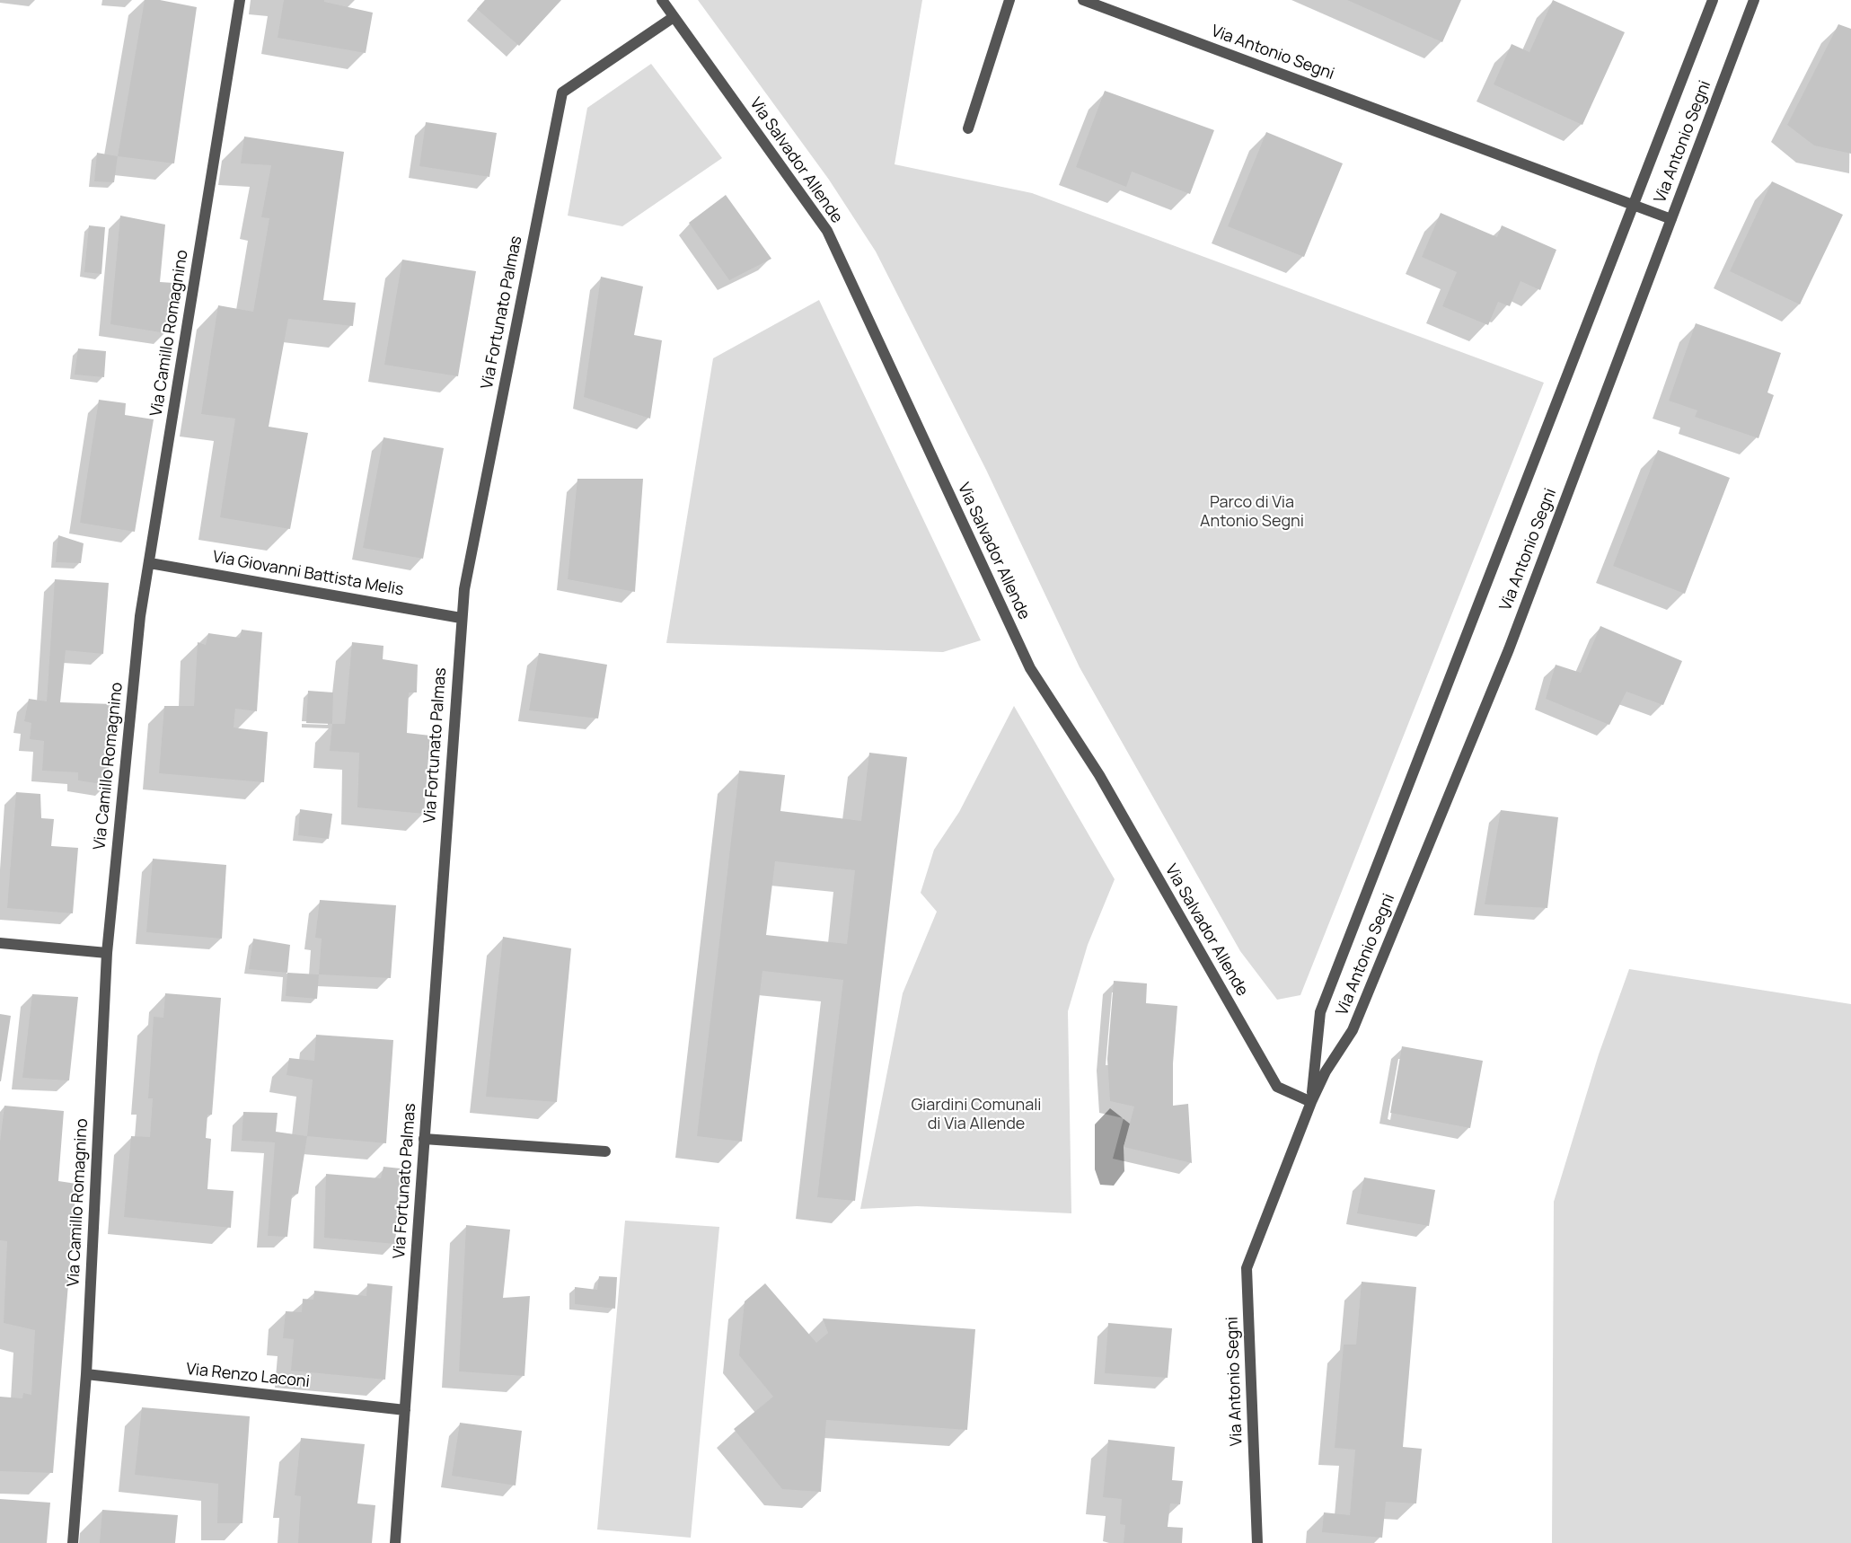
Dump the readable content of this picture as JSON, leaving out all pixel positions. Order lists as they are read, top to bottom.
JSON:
{
  "streets": {
    "street": [
      "Via Antonio Segni",
      "Via Salvador Allende",
      "Via Fortunato Palmas",
      "Via Camillo Romagnino",
      "Via Giovanni Battista Melis",
      "Via Renzo Laconi"
    ]
  },
  "crossings": [
    ["Via Antonio Segni", "Via Salvador Allende"],
    ["Via Salvador Allende", "Via Fortunato Palmas"],
    ["Via Fortunato Palmas", "Via Giovanni Battista Melis"],
    ["Via Fortunato Palmas", "Via Renzo Laconi"],
    ["Via Camillo Romagnino", "Via Giovanni Battista Melis"],
    ["Via Camillo Romagnino", "Via Renzo Laconi"]
  ],
  "parks": ["Parco di Via Antonio Segni", "Giardini Comunali di Via Allende"]
}
